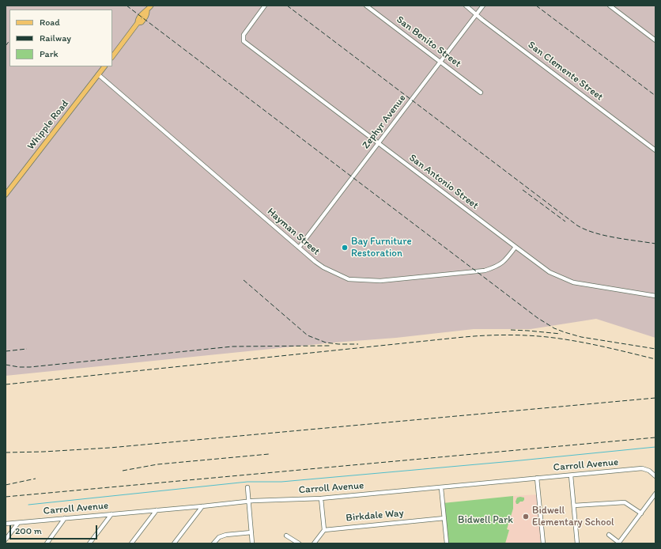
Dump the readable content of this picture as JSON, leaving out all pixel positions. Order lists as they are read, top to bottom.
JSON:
{
  "streets": {
    "main road": ["Whipple Road"],
    "street": [
      "San Benito Street",
      "San Clemente Street",
      "Zephyr Avenue",
      "San Antonio Street",
      "Hayman Street",
      "Carroll Avenue",
      "Birkdale Way"
    ]
  },
  "crossings": [
    ["San Benito Street", "Zephyr Avenue"],
    ["San Clemente Street", "Zephyr Avenue"],
    ["Zephyr Avenue", "San Antonio Street"],
    ["Zephyr Avenue", "Hayman Street"],
    ["Whipple Road", "Hayman Street"],
    ["San Antonio Street", "Hayman Street"]
  ],
  "parks": ["Bidwell Park"],
  "places": ["Bay Furniture Restoration", "Bidwell Elementary School"],
  "legend": ["Road", "Railway", "Park"],
  "scale_bar": "200 m"
}
